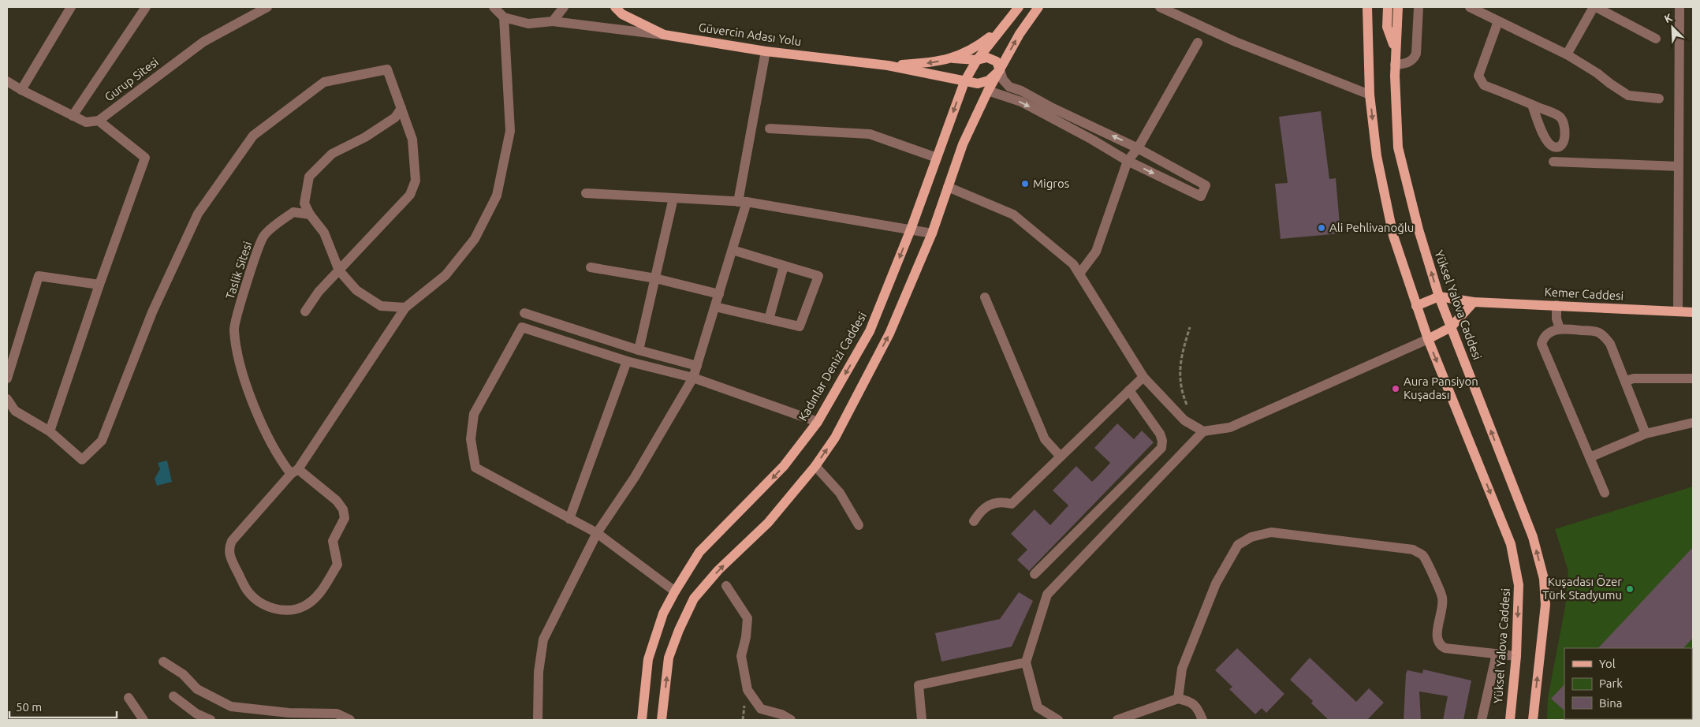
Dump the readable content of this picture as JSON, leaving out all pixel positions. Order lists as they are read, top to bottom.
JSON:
{
  "streets": {
    "main road": [
      "Güvercin Adası Yolu",
      "Kemer Caddesi",
      "Yüksel Yalova Caddesi",
      "Kadınlar Denizi Caddesi"
    ],
    "street": ["Gurup Sitesi", "Taslik Sitesi"]
  },
  "crossings": [
    ["Güvercin Adası Yolu", "Kadınlar Denizi Caddesi"],
    ["Kemer Caddesi", "Yüksel Yalova Caddesi"]
  ],
  "places": [
    "Migros",
    "Ali Pehlivanoğlu",
    "Aura Pansiyon Kuşadası",
    "Kuşadası Özer Türk Stadyumu"
  ],
  "legend": ["Yol", "Park", "Bina"],
  "scale_bar": "50 m",
  "north": "top left"
}
